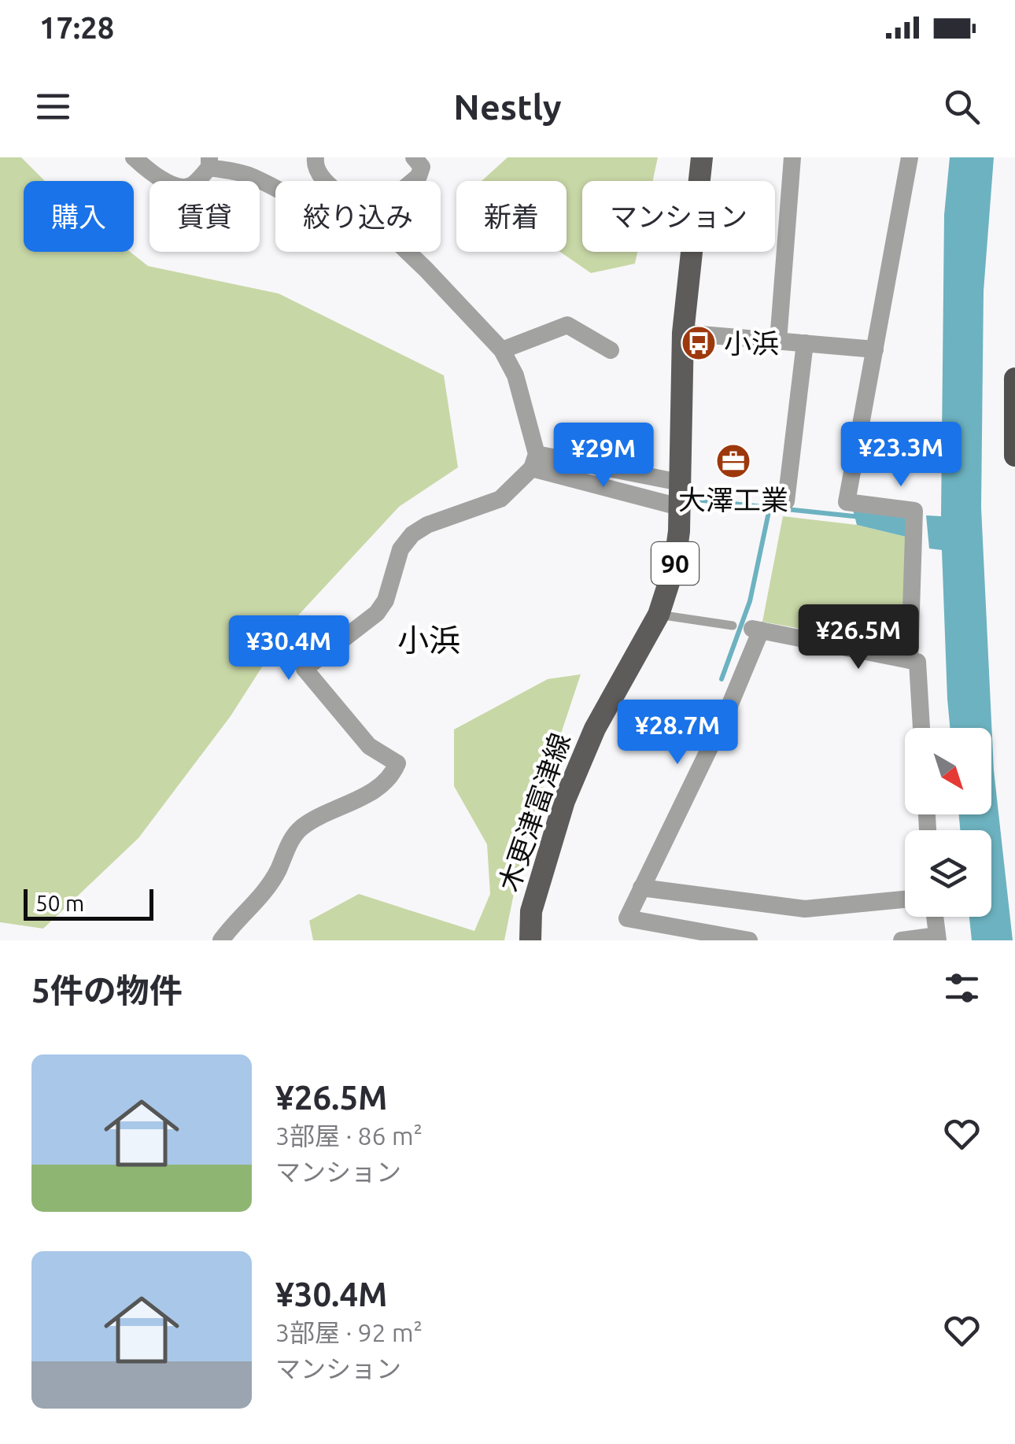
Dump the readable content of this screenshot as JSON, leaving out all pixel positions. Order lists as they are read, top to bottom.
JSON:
{
  "streets": {
    "main road": ["90", "木更津富津線"]
  },
  "districts": ["小浜"],
  "places": {
    "bus stop": ["小浜"],
    "office": ["大澤工業"]
  },
  "scale_bar": "50 m",
  "north": "bottom right",
  "page": {
    "status": "17:28",
    "header": "Nestly",
    "chip": [
      "購入",
      "賃貸",
      "絞り込み",
      "新着",
      "マンション"
    ],
    "price": [
      "¥23.3M",
      "¥29M",
      "¥26.5M",
      "¥30.4M",
      "¥28.7M"
    ],
    "scale": "50 m",
    "heading": "5件の物件",
    "list": [
      {
        "name": "¥26.5M",
        "note": "3部屋 · 86 m² · マンション"
      },
      {
        "name": "¥30.4M",
        "note": "3部屋 · 92 m² · マンション"
      }
    ]
  }
}
